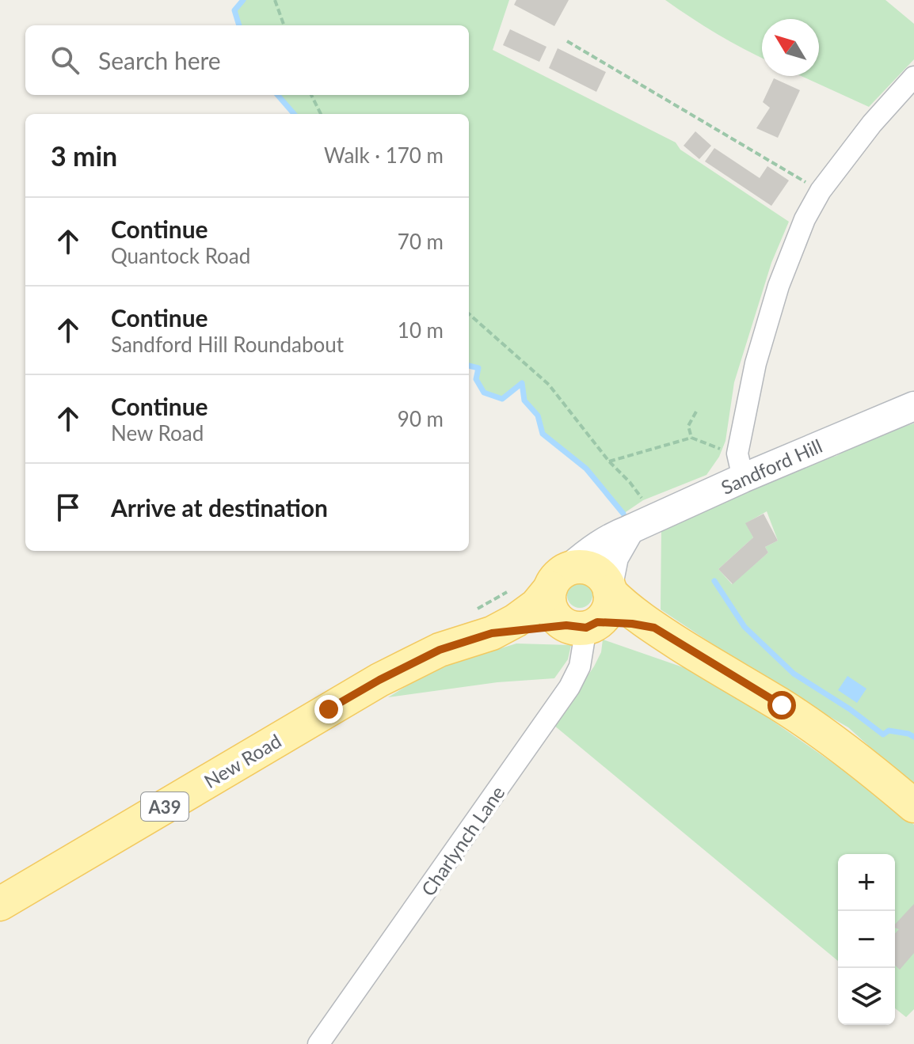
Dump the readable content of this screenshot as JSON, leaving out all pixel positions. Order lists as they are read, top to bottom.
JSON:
{
  "streets": {
    "main road": ["Sandford Hill", "New Road", "A39"],
    "street": ["Charlynch Lane"]
  },
  "crossings": [
    ["Sandford Hill", "New Road"],
    ["Sandford Hill", "Charlynch Lane"],
    ["New Road", "Charlynch Lane"]
  ],
  "north": "top left",
  "page": {
    "search": "Search here",
    "heading": ["3 min", "Walk · 170 m"],
    "list": [
      ["Continue", "Quantock Road", "70 m"],
      ["Continue", "Sandford Hill Roundabout", "10 m"],
      ["Continue", "New Road", "90 m"],
      "Arrive at destination"
    ],
    "map_buttons": ["+", "−"]
  }
}
